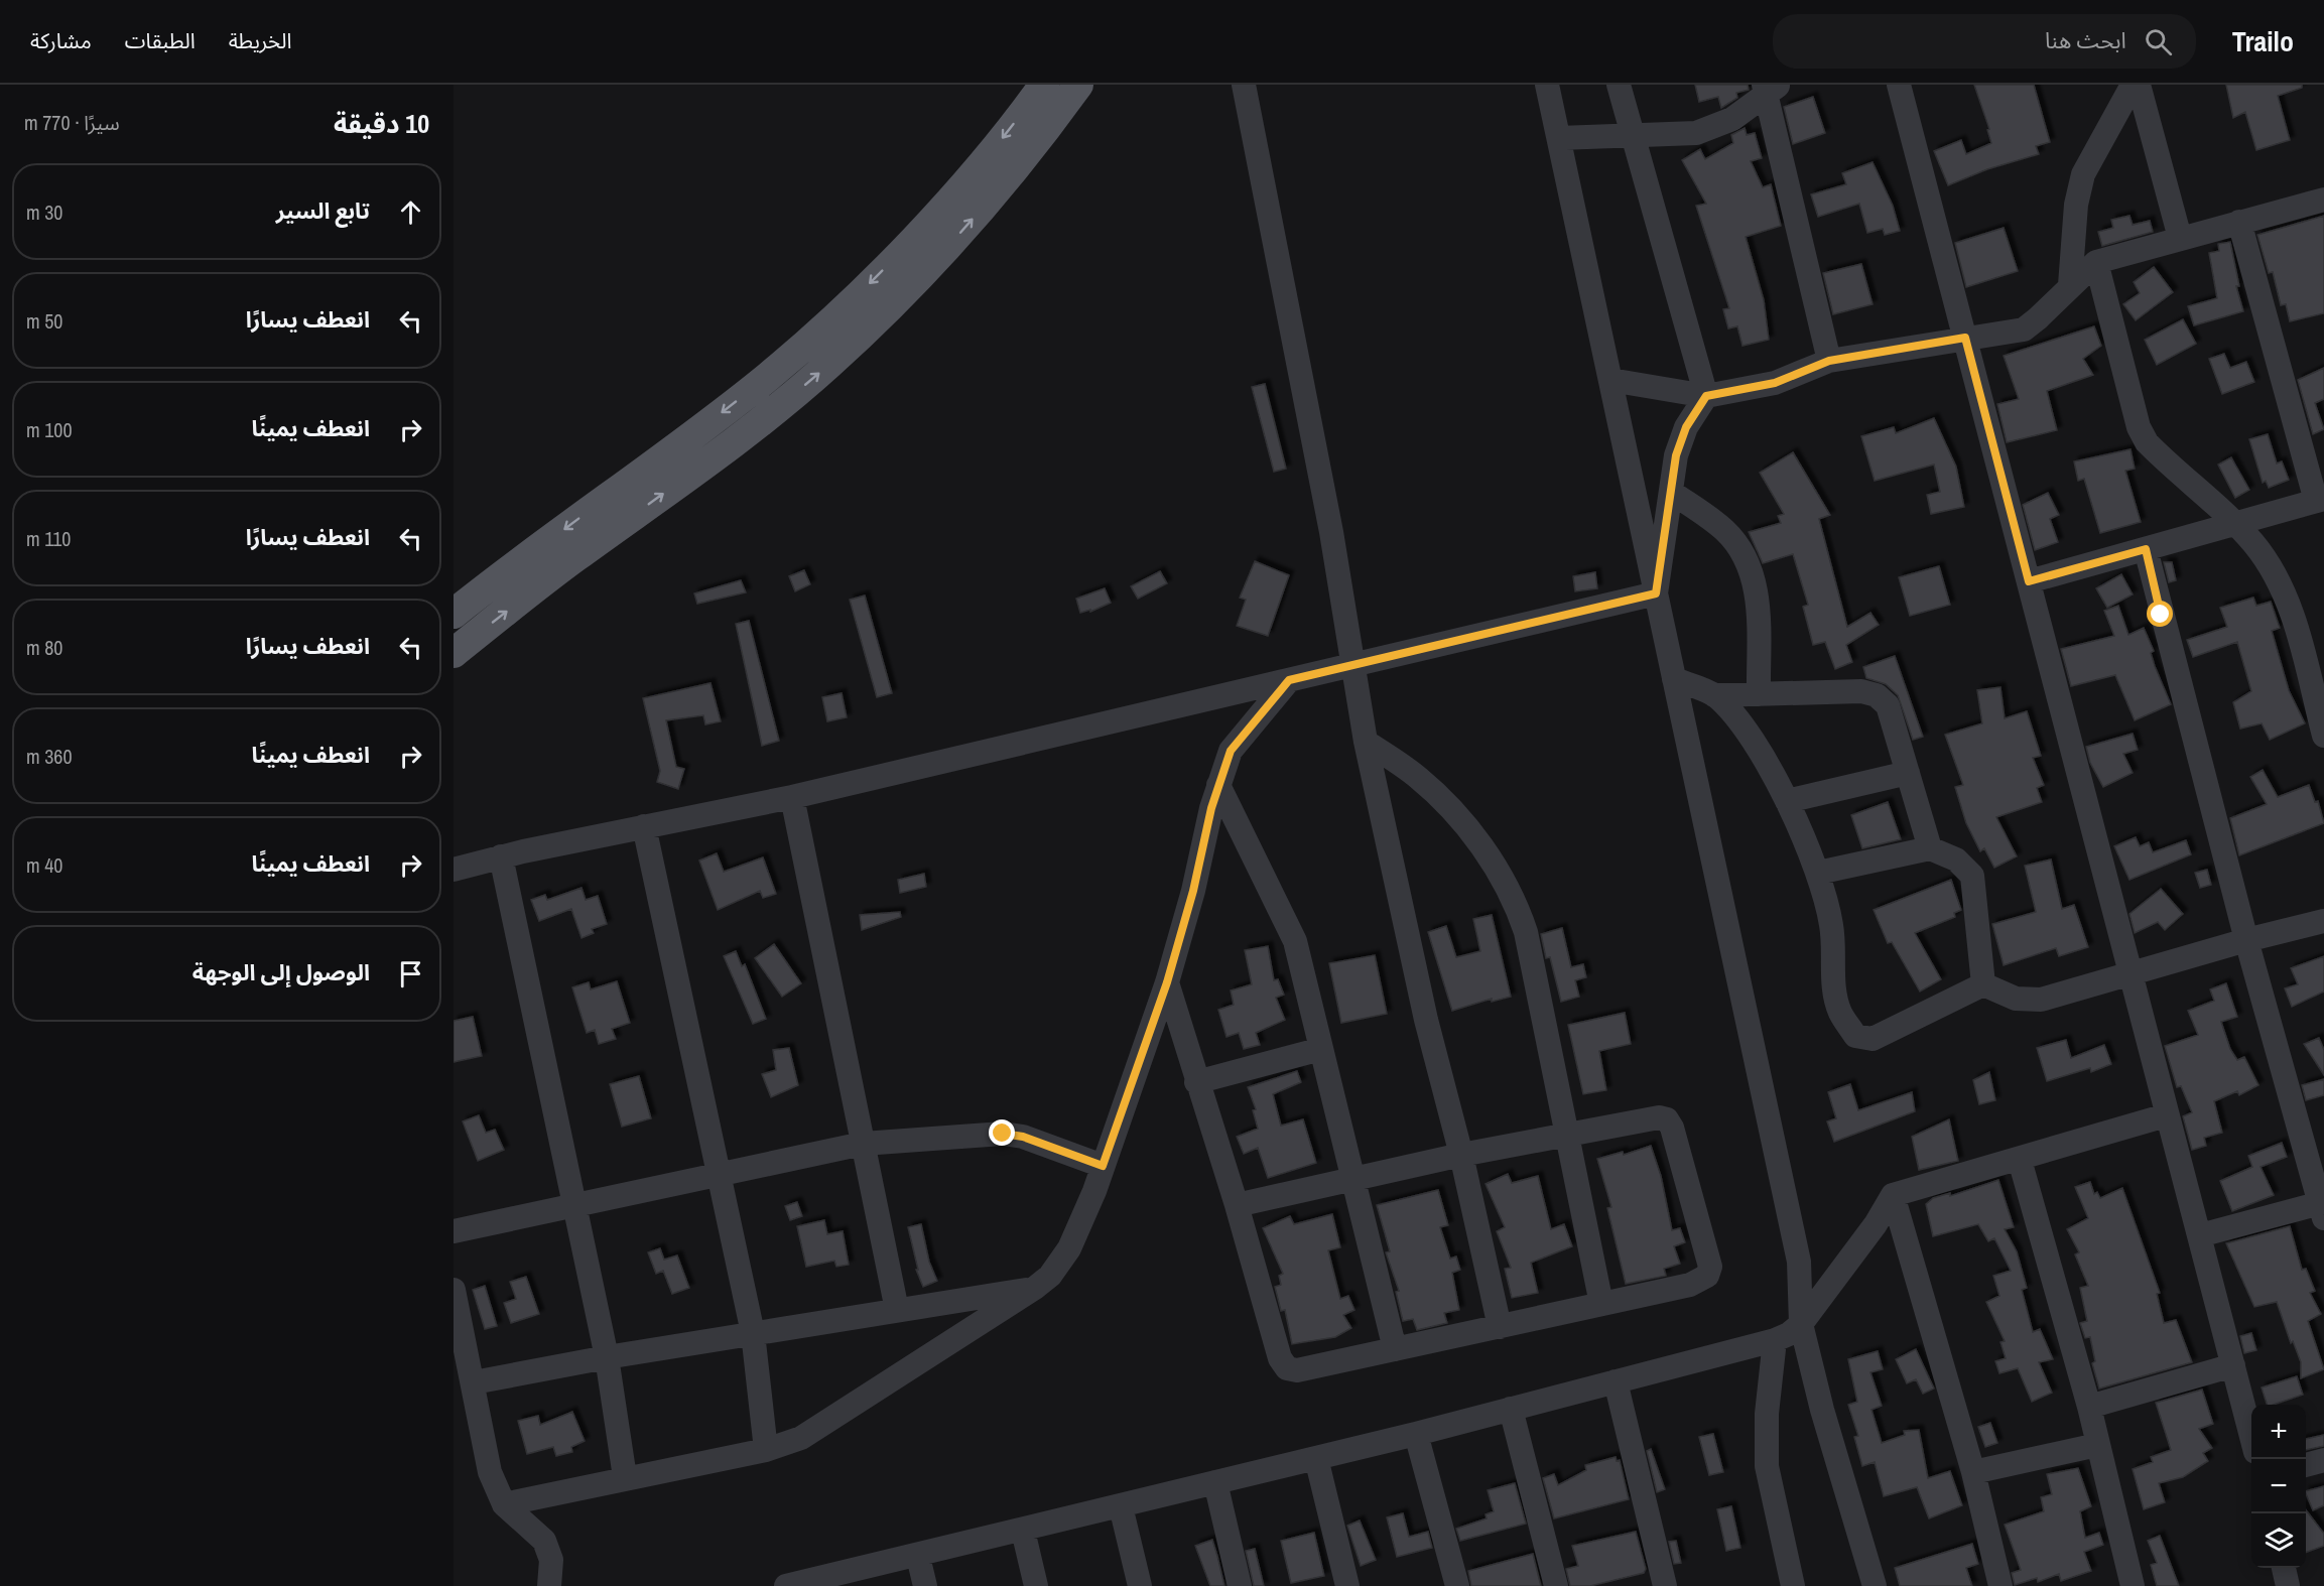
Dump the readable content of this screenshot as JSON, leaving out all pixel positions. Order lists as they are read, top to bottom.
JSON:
{
  "page": {
    "header": "Trailo",
    "search": "ابحث هنا",
    "nav": ["الخريطة", "الطبقات", "مشاركة"],
    "heading": ["10 دقيقة", "سيرًا · 770 m"],
    "list": [
      ["تابع السير", "30 m"],
      ["انعطف يسارًا", "50 m"],
      ["انعطف يمينًا", "100 m"],
      ["انعطف يسارًا", "110 m"],
      ["انعطف يسارًا", "80 m"],
      ["انعطف يمينًا", "360 m"],
      ["انعطف يمينًا", "40 m"],
      "الوصول إلى الوجهة"
    ],
    "map_buttons": ["+", "−"]
  }
}
